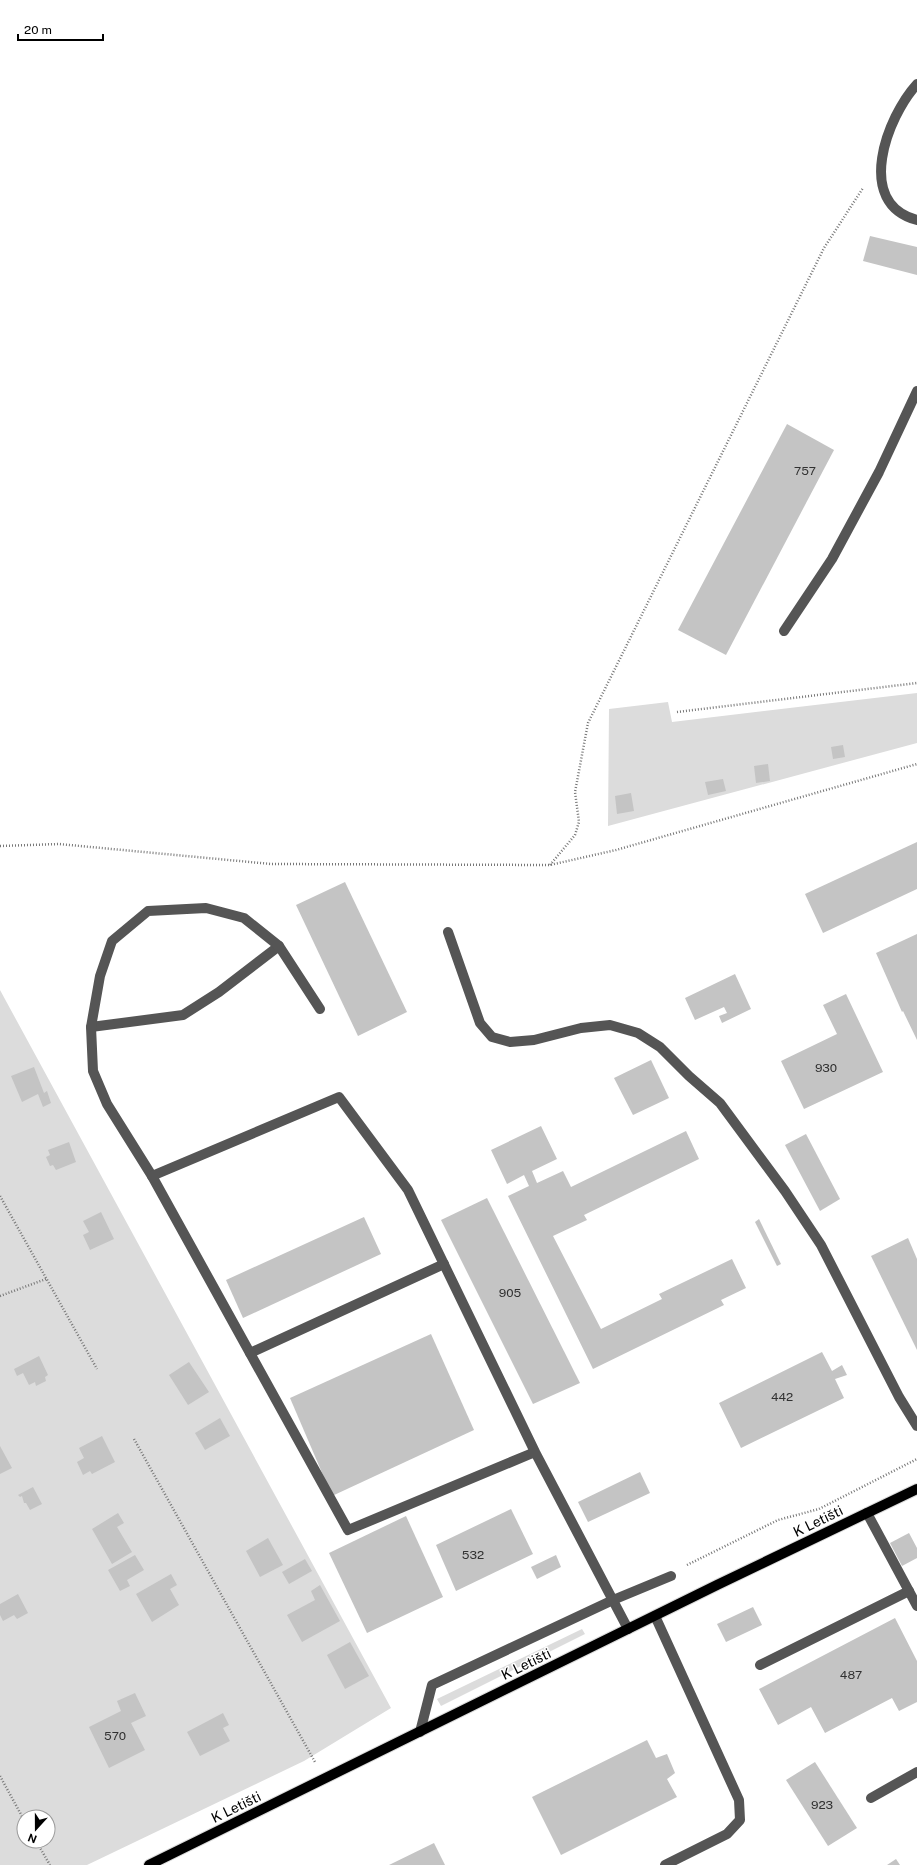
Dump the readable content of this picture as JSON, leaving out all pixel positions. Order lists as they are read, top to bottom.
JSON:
{
  "streets": {
    "main road": ["K Letišti"]
  },
  "house_numbers": [
    "757",
    "930",
    "905",
    "442",
    "532",
    "487",
    "570",
    "923"
  ],
  "scale_bar": "20 m",
  "north": "bottom"
}
